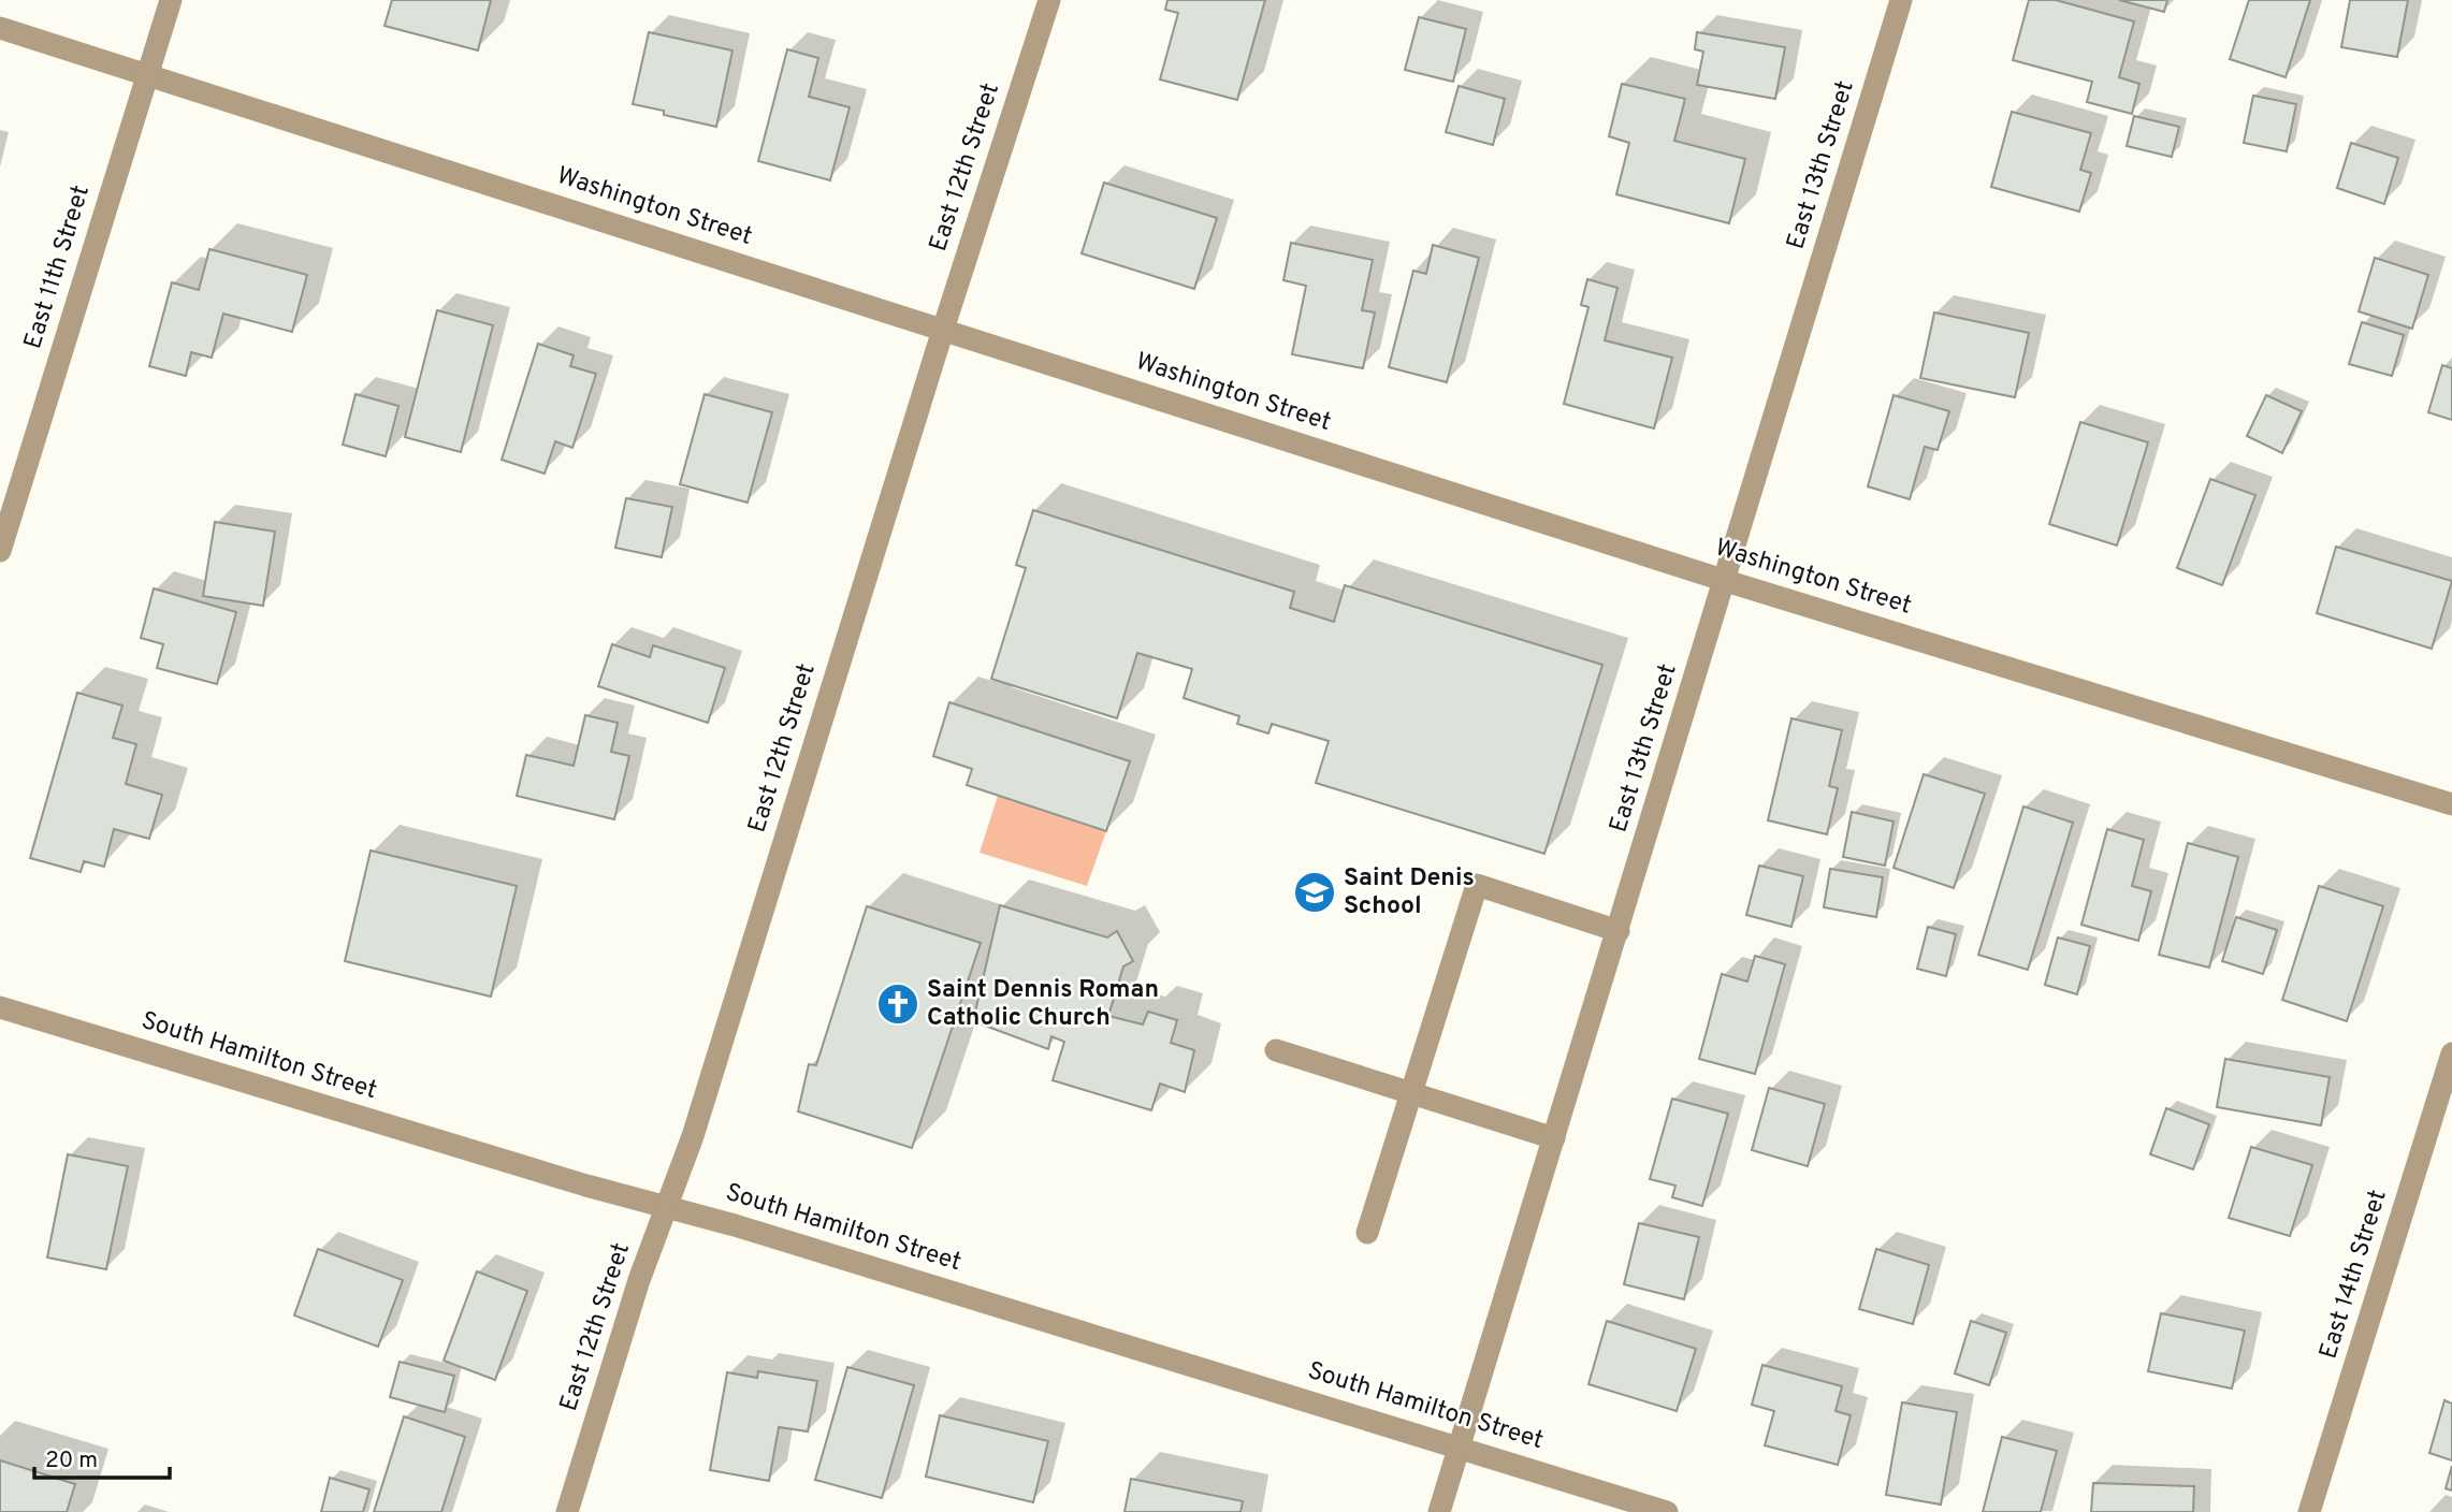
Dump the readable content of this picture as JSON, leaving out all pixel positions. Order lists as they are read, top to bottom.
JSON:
{
  "streets": {
    "street": [
      "East 13th Street",
      "East 12th Street",
      "Washington Street",
      "East 11th Street",
      "South Hamilton Street",
      "East 14th Street"
    ]
  },
  "crossings": [
    ["East 13th Street", "Washington Street"],
    ["East 13th Street", "South Hamilton Street"],
    ["East 12th Street", "Washington Street"],
    ["East 12th Street", "South Hamilton Street"],
    ["Washington Street", "East 11th Street"]
  ],
  "places": {
    "school or university": ["Saint Denis School"],
    "church": ["Saint Dennis Roman Catholic Church"]
  },
  "scale_bar": "20 m"
}
